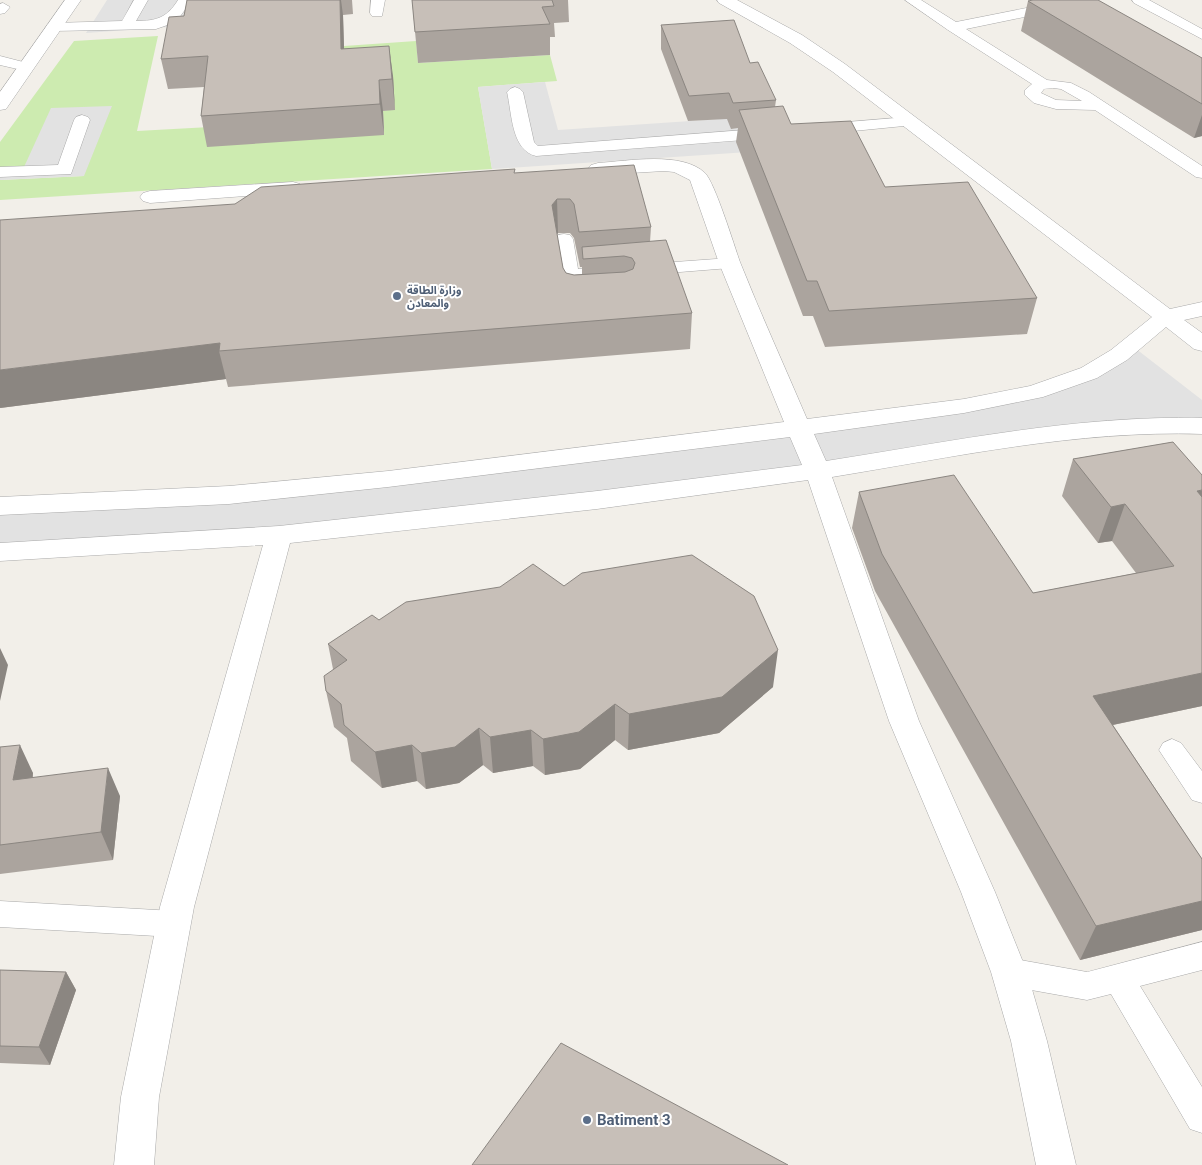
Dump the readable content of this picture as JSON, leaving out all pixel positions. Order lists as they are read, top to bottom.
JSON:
{
  "places": ["وزارة الطاقة والمعادن", "Batiment 3"]
}
